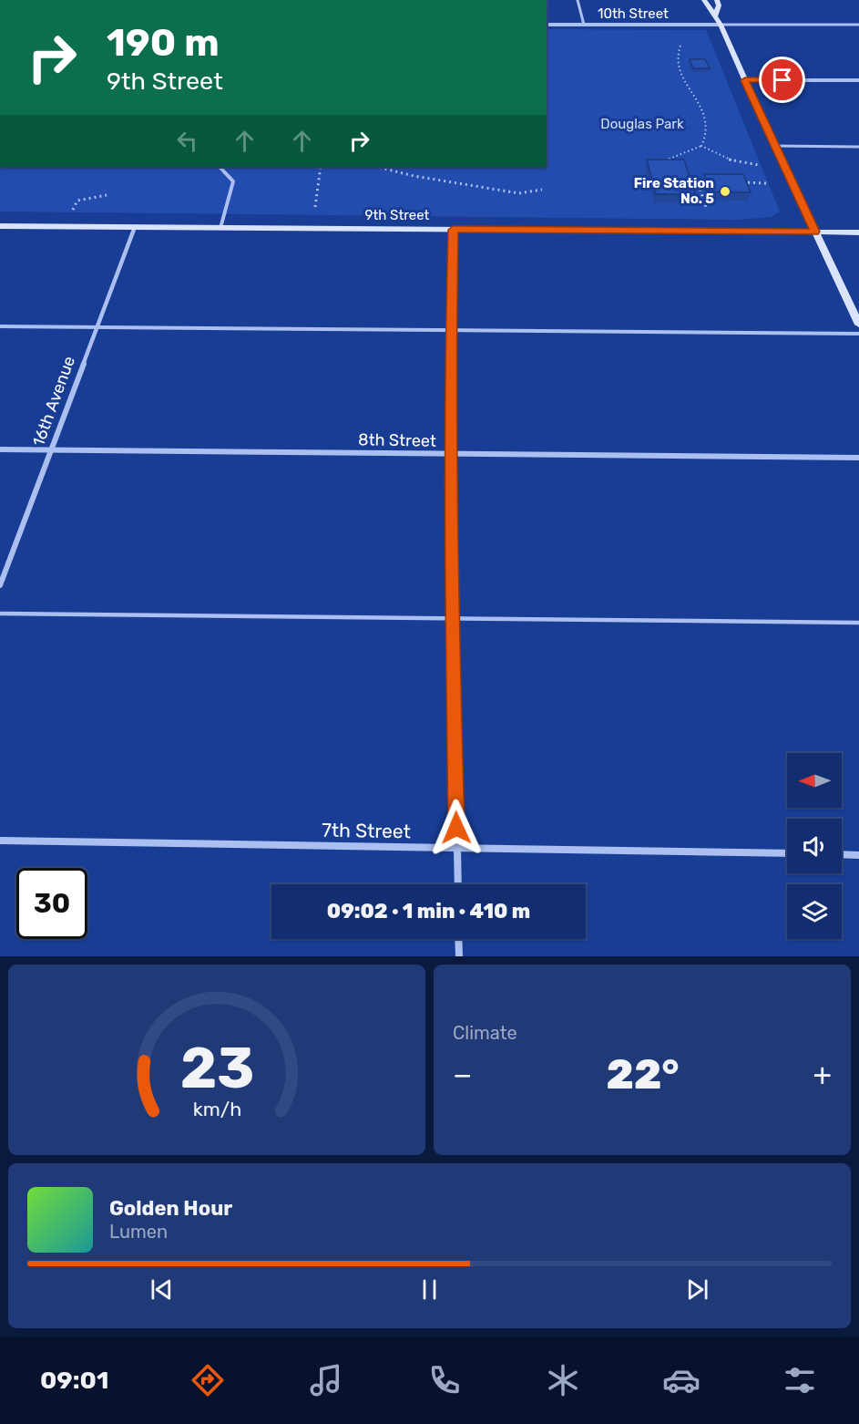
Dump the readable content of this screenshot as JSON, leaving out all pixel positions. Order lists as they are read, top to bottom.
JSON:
{
  "streets": {
    "street": [
      "10th Street",
      "9th Street",
      "16th Avenue",
      "8th Street",
      "7th Street"
    ]
  },
  "crossings": [
    ["9th Street", "16th Avenue"],
    ["16th Avenue", "8th Street"]
  ],
  "parks": ["Douglas Park"],
  "places": ["Fire Station No. 5"],
  "north": "left",
  "page": {
    "turn": ["190 m", "9th Street"],
    "limit": "30",
    "trip": "09:02 · 1 min · 410 m",
    "tile": "Climate",
    "heat": ["−", "22°", "+"],
    "song": ["Golden Hour", "Lumen"],
    "tabs": "09:01",
    "gauge": ["23", "km/h"]
  }
}
